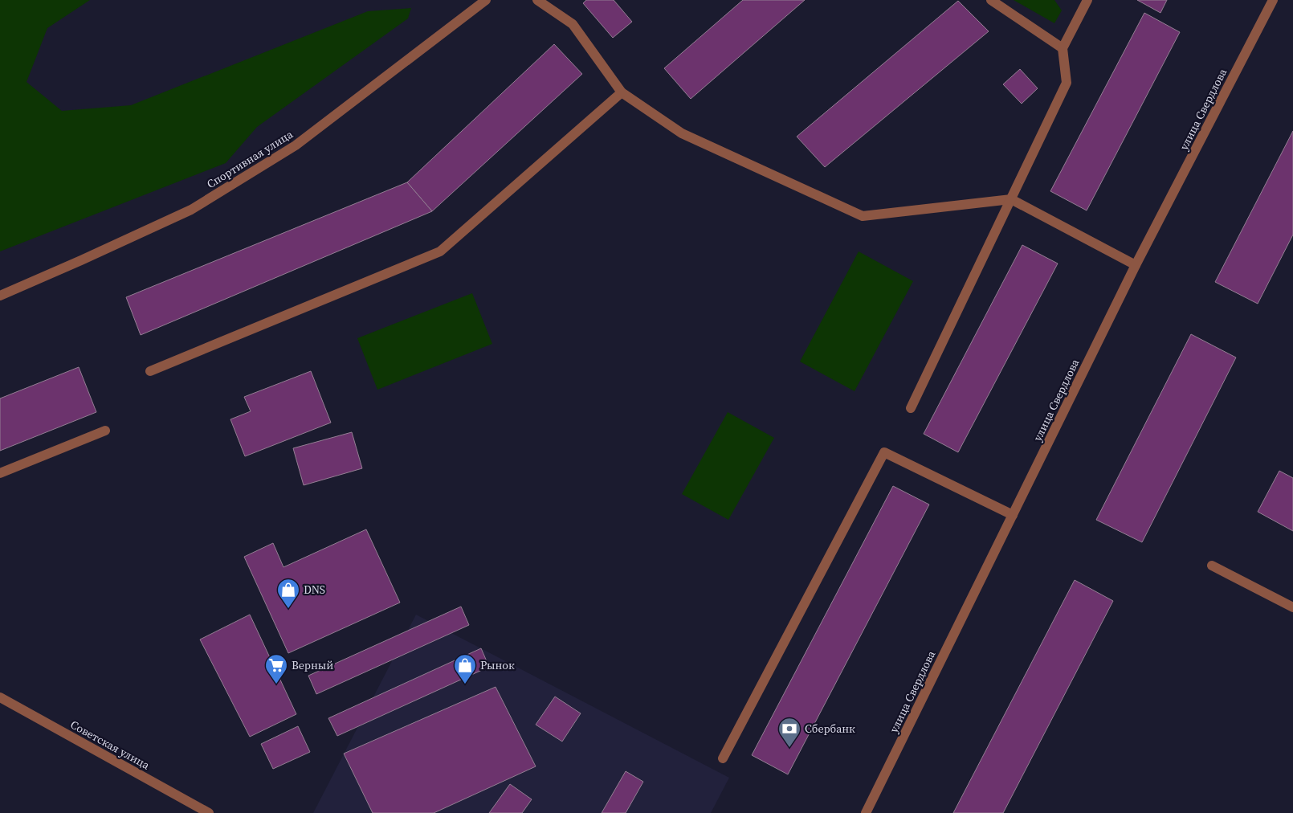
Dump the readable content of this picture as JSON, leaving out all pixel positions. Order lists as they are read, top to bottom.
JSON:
{
  "streets": {
    "street": ["улица Свердлова", "Спортивная улица", "Советская улица"]
  },
  "places": {
    "shop": ["DNS", "Рынок"],
    "supermarket": ["Верный"],
    "bank": ["Сбербанк"]
  }
}
